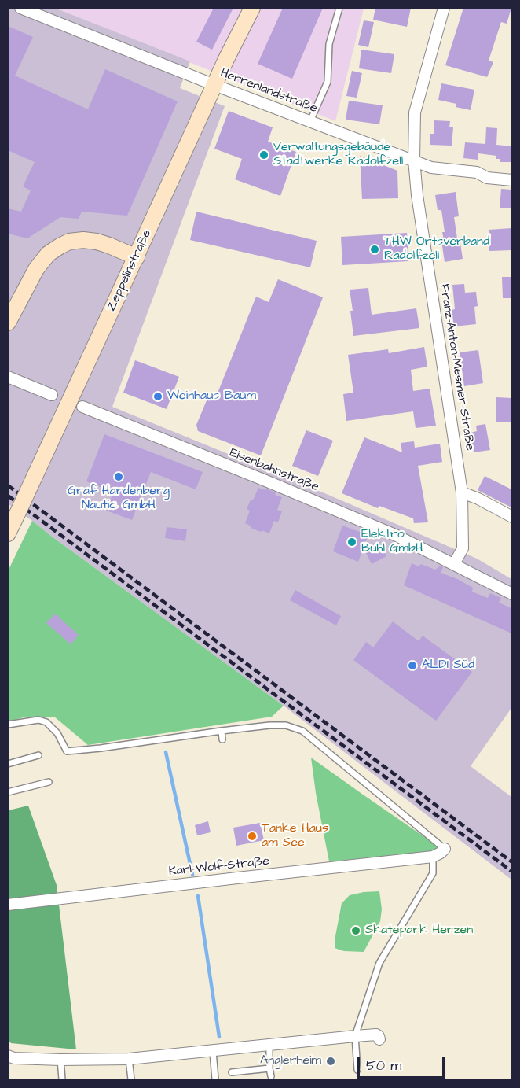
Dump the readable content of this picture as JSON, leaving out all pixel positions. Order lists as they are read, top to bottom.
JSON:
{
  "streets": {
    "main road": ["Zeppelinstraße"],
    "street": [
      "Herrenlandstraße",
      "Franz-Anton-Mesmer-Straße",
      "Eisenbahnstraße",
      "Karl-Wolf-Straße"
    ]
  },
  "crossings": [
    ["Herrenlandstraße", "Zeppelinstraße"],
    ["Herrenlandstraße", "Franz-Anton-Mesmer-Straße"],
    ["Franz-Anton-Mesmer-Straße", "Eisenbahnstraße"]
  ],
  "places": [
    "Verwaltungsgebäude Stadtwerke Radolfzell",
    "THW Ortsverband Radolfzell",
    "Weinhaus Baum",
    "Graf Hardenberg Nautic GmbH",
    "Elektro Buhl GmbH",
    "ALDI Süd",
    "Tanke Haus am See",
    "Skatepark Herzen",
    "Anglerheim"
  ],
  "scale_bar": "50 m"
}
